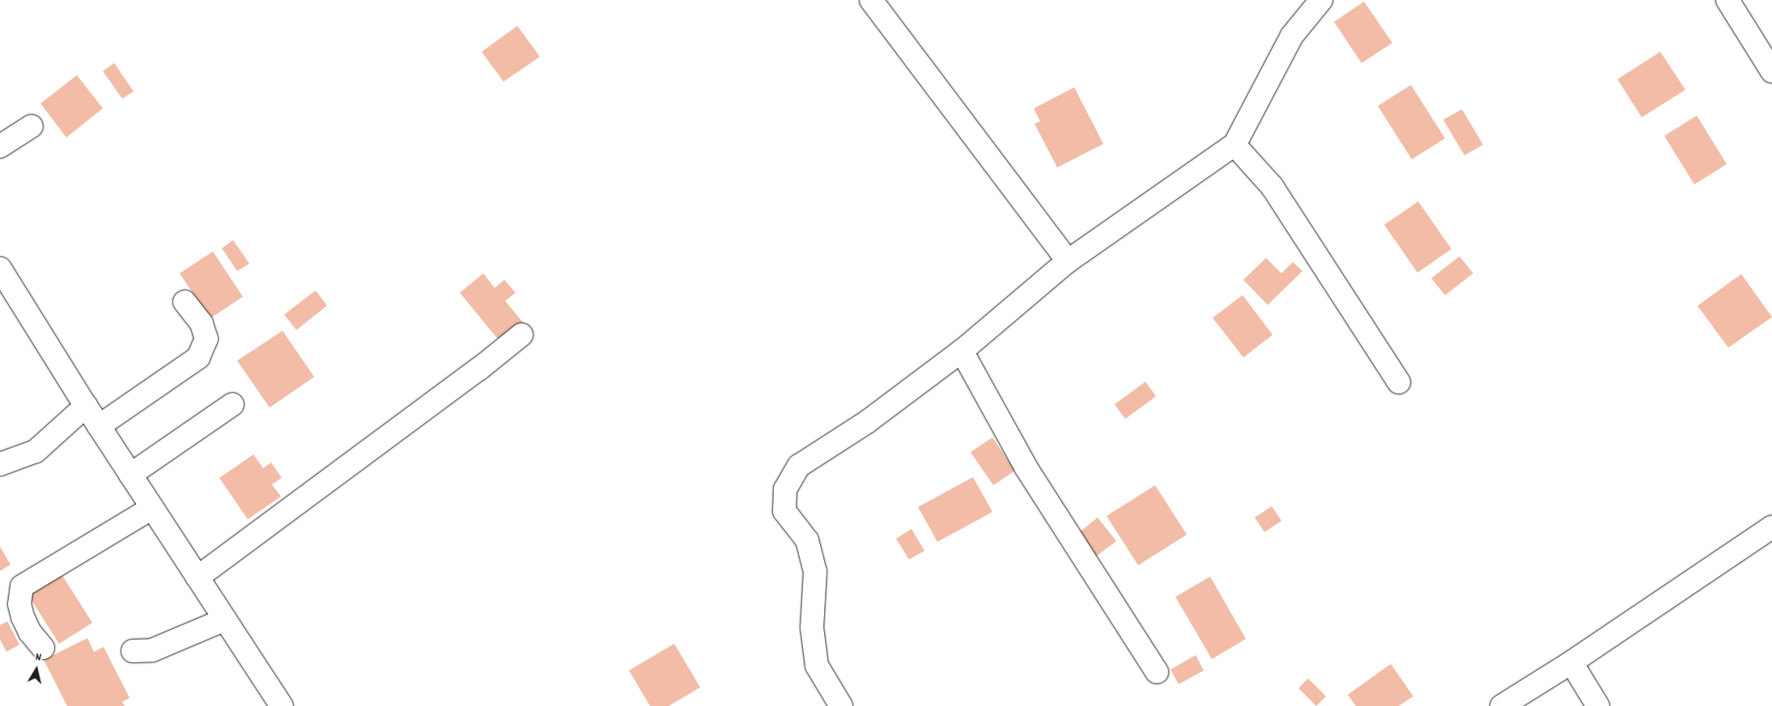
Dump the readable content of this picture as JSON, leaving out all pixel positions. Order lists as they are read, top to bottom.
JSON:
{
  "north": "top"
}
